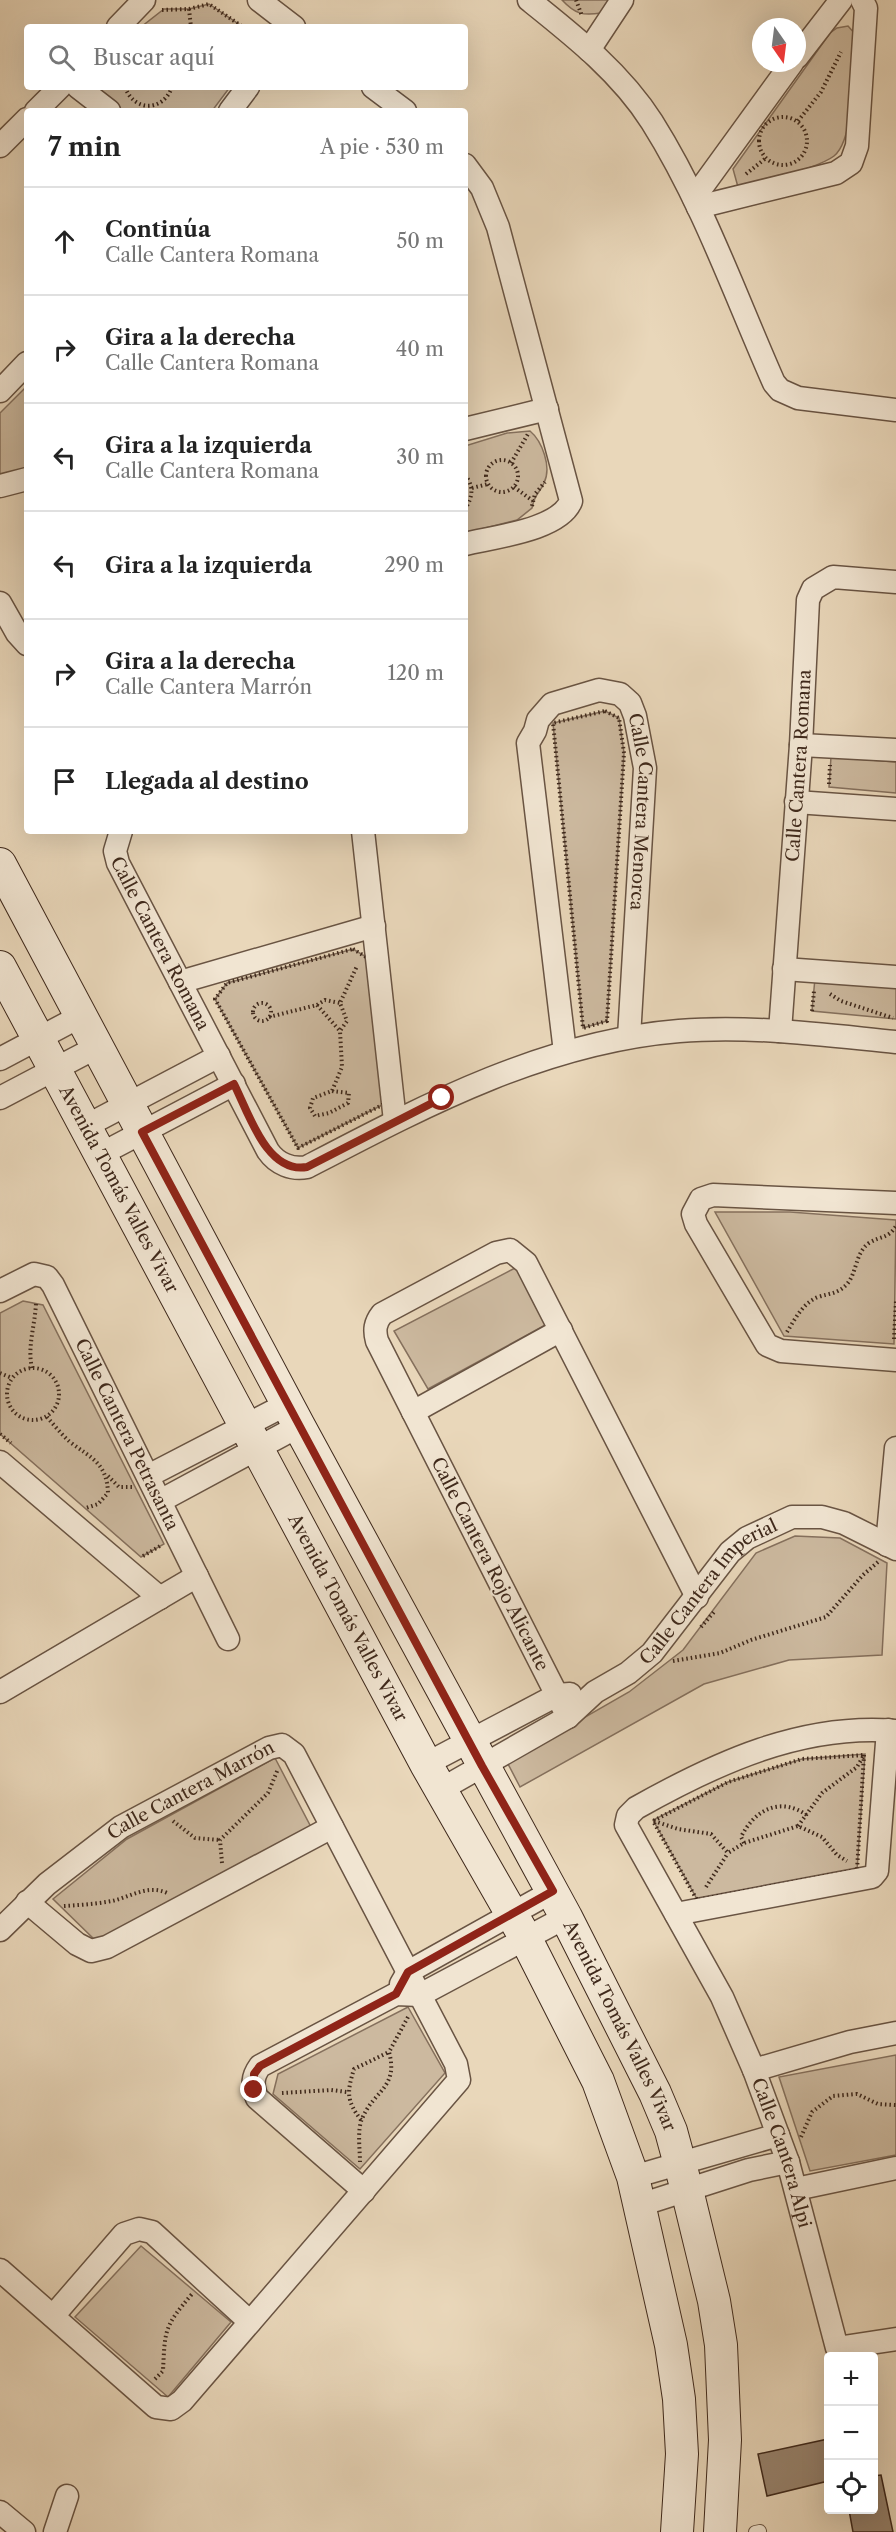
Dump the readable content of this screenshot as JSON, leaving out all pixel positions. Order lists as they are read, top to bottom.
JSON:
{
  "streets": {
    "main road": ["Avenida Tomás Valles Vivar"],
    "street": [
      "Calle Cantera Romana",
      "Calle Cantera Menorca",
      "Calle Cantera Petrasanta",
      "Calle Cantera Rojo Alicante",
      "Calle Cantera Imperial",
      "Calle Cantera Marrón",
      "Calle Cantera Alpi"
    ]
  },
  "crossings": [
    ["Calle Cantera Romana", "Calle Cantera Menorca"],
    ["Avenida Tomás Valles Vivar", "Calle Cantera Imperial"],
    ["Calle Cantera Rojo Alicante", "Calle Cantera Imperial"]
  ],
  "north": "bottom",
  "page": {
    "search": "Buscar aquí",
    "heading": ["7 min", "A pie · 530 m"],
    "list": [
      ["Continúa", "Calle Cantera Romana", "50 m"],
      ["Gira a la derecha", "Calle Cantera Romana", "40 m"],
      ["Gira a la izquierda", "Calle Cantera Romana", "30 m"],
      ["Gira a la izquierda", "290 m"],
      ["Gira a la derecha", "Calle Cantera Marrón", "120 m"],
      "Llegada al destino"
    ],
    "map_buttons": ["+", "−"]
  }
}
